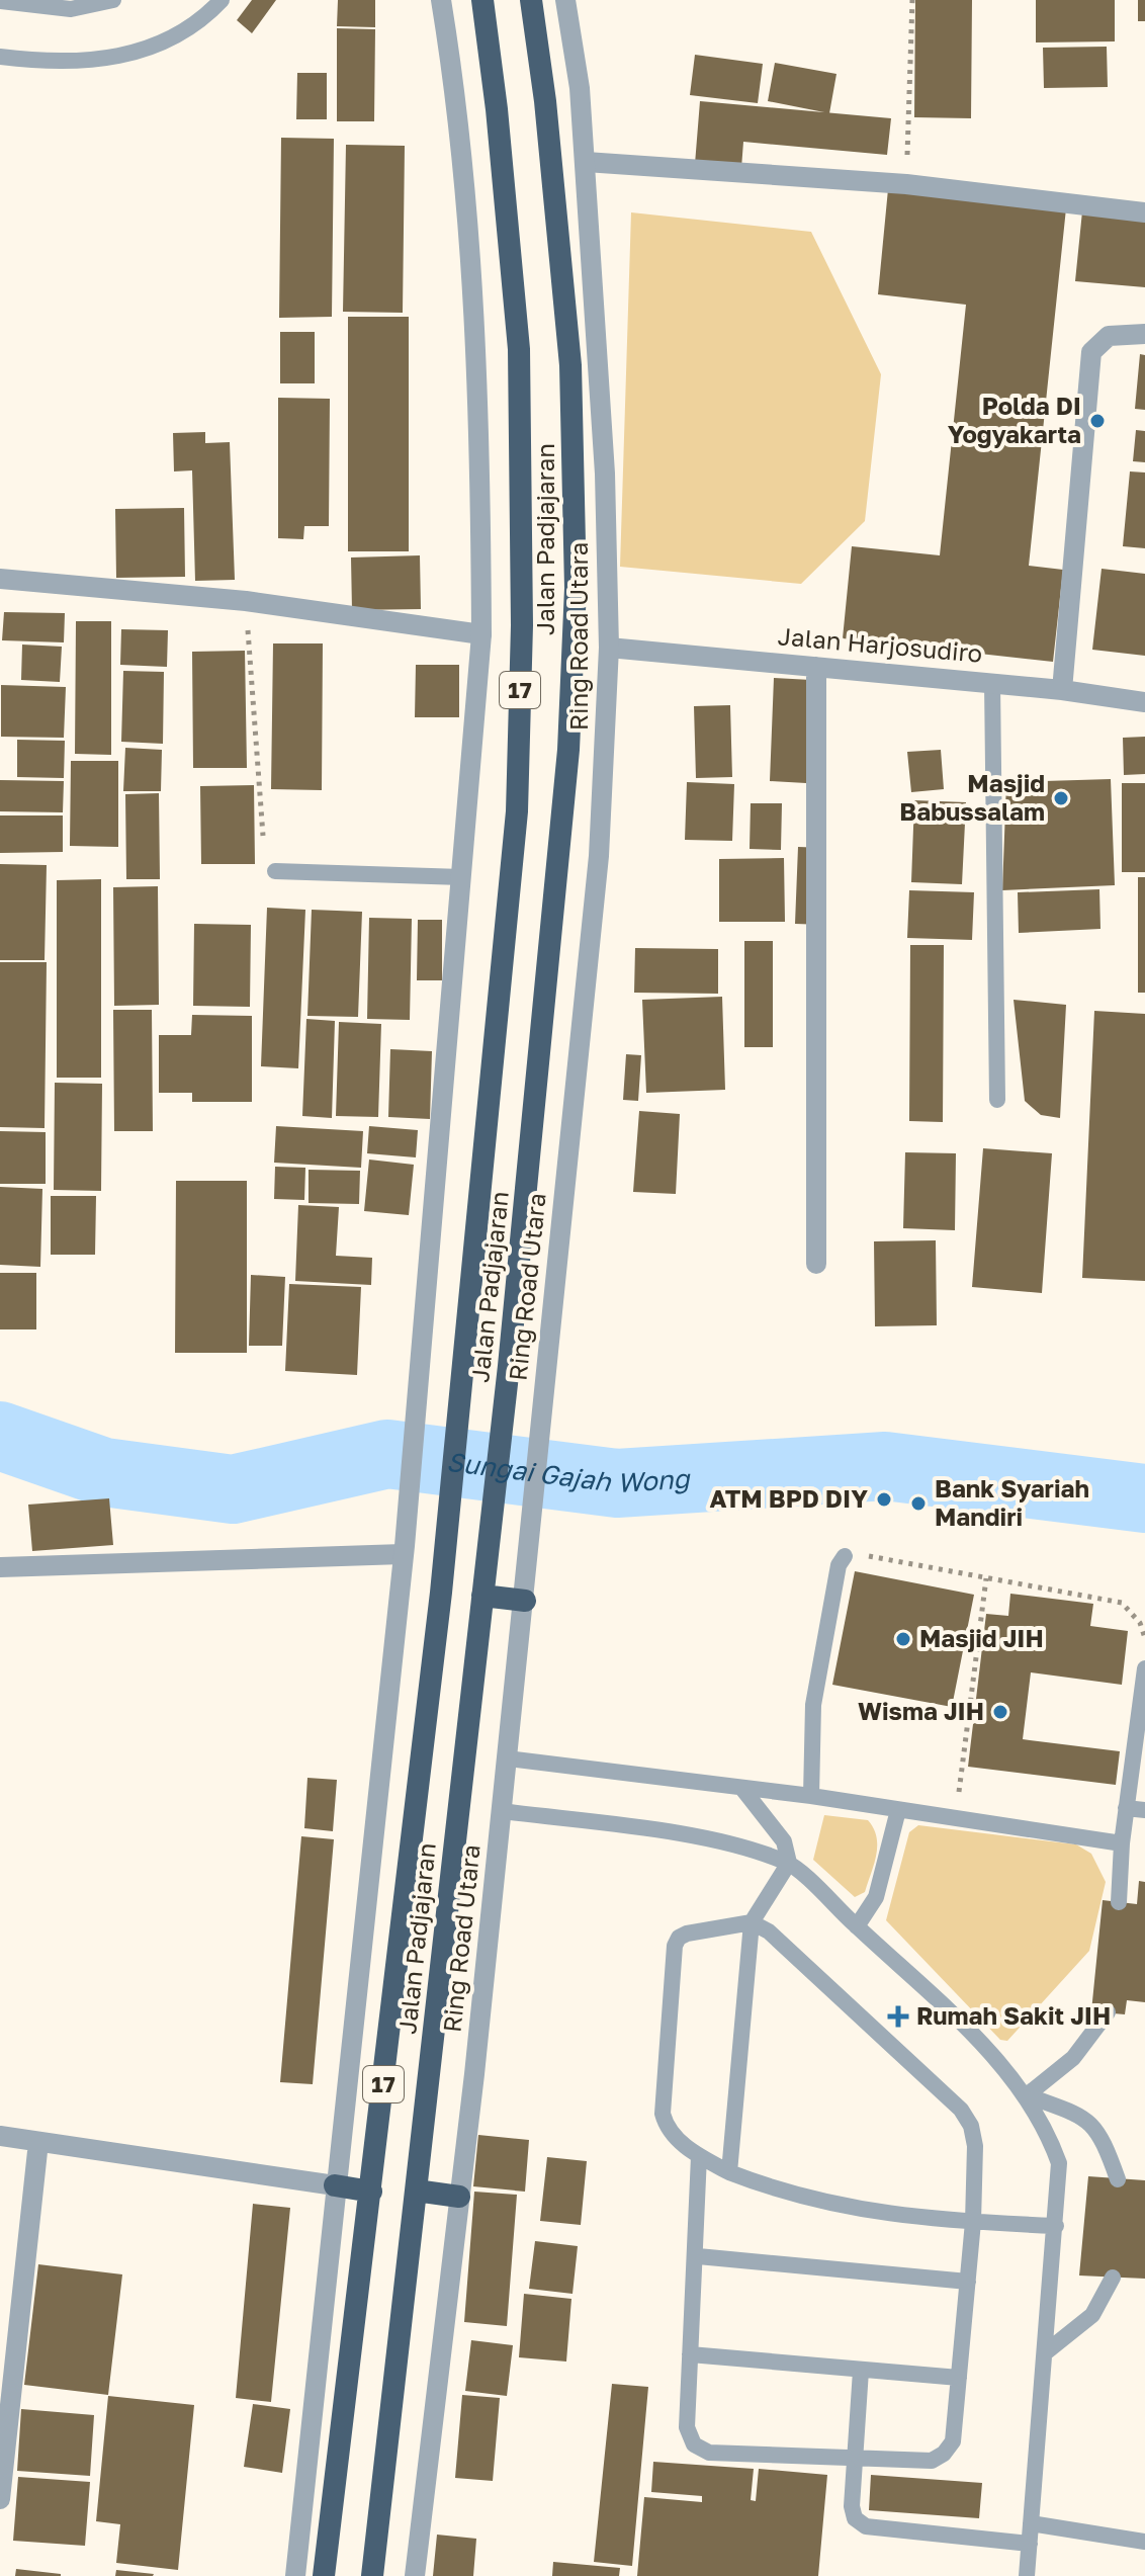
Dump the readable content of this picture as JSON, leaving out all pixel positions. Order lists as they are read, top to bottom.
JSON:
{
  "streets": {
    "highway": ["Jalan Padjajaran", "17"],
    "street": ["Ring Road Utara", "Jalan Harjosudiro"]
  },
  "crossings": [
    ["Ring Road Utara", "Jalan Harjosudiro"]
  ],
  "water": ["Sungai Gajah Wong"],
  "places": {
    "other": [
      "Polda DI Yogyakarta",
      "Masjid Babussalam",
      "ATM BPD DIY",
      "Bank Syariah Mandiri",
      "Masjid JIH",
      "Wisma JIH"
    ],
    "health": ["Rumah Sakit JIH"]
  }
}
